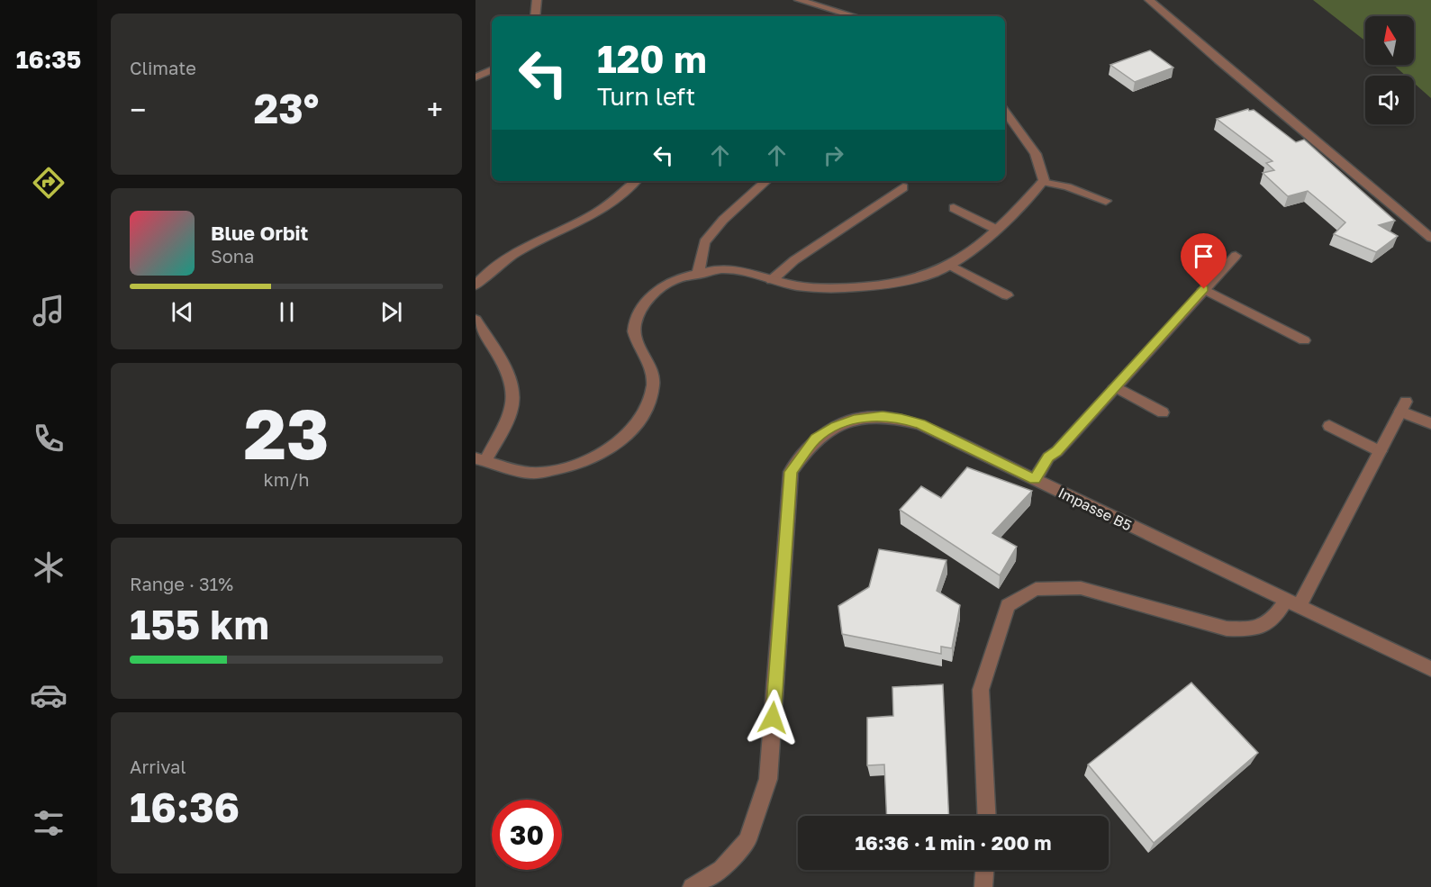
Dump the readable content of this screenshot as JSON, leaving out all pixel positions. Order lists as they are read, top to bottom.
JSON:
{
  "streets": {
    "street": ["Impasse B5"]
  },
  "north": "top",
  "page": {
    "tabs": "16:35",
    "tile": [
      "Climate",
      ["23", "km/h"],
      ["Range · 31%", "155 km"],
      ["Arrival", "16:36"]
    ],
    "turn": ["120 m", "Turn left"],
    "heat": ["−", "23°", "+"],
    "song": ["Blue Orbit", "Sona"],
    "limit": "30",
    "trip": "16:36 · 1 min · 200 m"
  }
}
